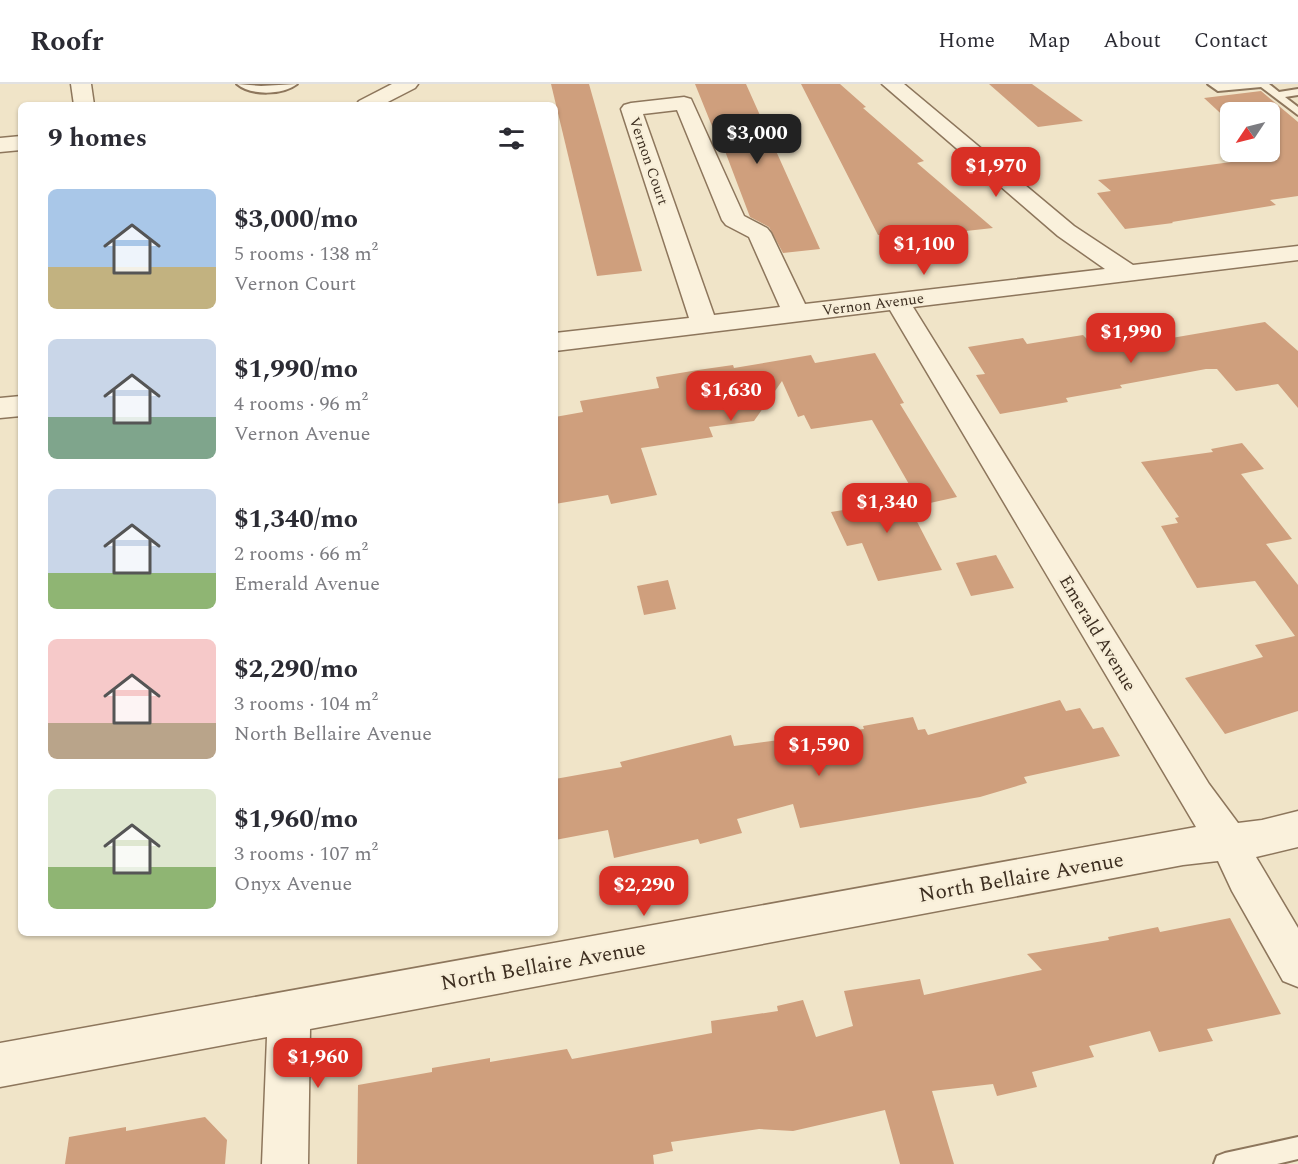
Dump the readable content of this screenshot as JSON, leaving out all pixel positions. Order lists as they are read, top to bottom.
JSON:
{
  "streets": {
    "street": [
      "Vernon Court",
      "Vernon Avenue",
      "Emerald Avenue",
      "North Bellaire Avenue"
    ]
  },
  "crossings": [
    ["Vernon Court", "Vernon Avenue"],
    ["Vernon Avenue", "Emerald Avenue"],
    ["Emerald Avenue", "North Bellaire Avenue"]
  ],
  "north": "bottom left",
  "page": {
    "header": "Roofr",
    "nav": [
      "Home",
      "Map",
      "About",
      "Contact"
    ],
    "heading": "9 homes",
    "price": [
      "$3,000",
      "$1,970",
      "$1,100",
      "$1,990",
      "$1,630",
      "$1,340",
      "$1,590",
      "$2,290",
      "$1,960"
    ],
    "list": [
      {
        "name": "$3,000/mo",
        "note": "5 rooms · 138 m² · Vernon Court"
      },
      {
        "name": "$1,990/mo",
        "note": "4 rooms · 96 m² · Vernon Avenue"
      },
      {
        "name": "$1,340/mo",
        "note": "2 rooms · 66 m² · Emerald Avenue"
      },
      {
        "name": "$2,290/mo",
        "note": "3 rooms · 104 m² · North Bellaire Avenue"
      },
      {
        "name": "$1,960/mo",
        "note": "3 rooms · 107 m² · Onyx Avenue"
      }
    ]
  }
}
